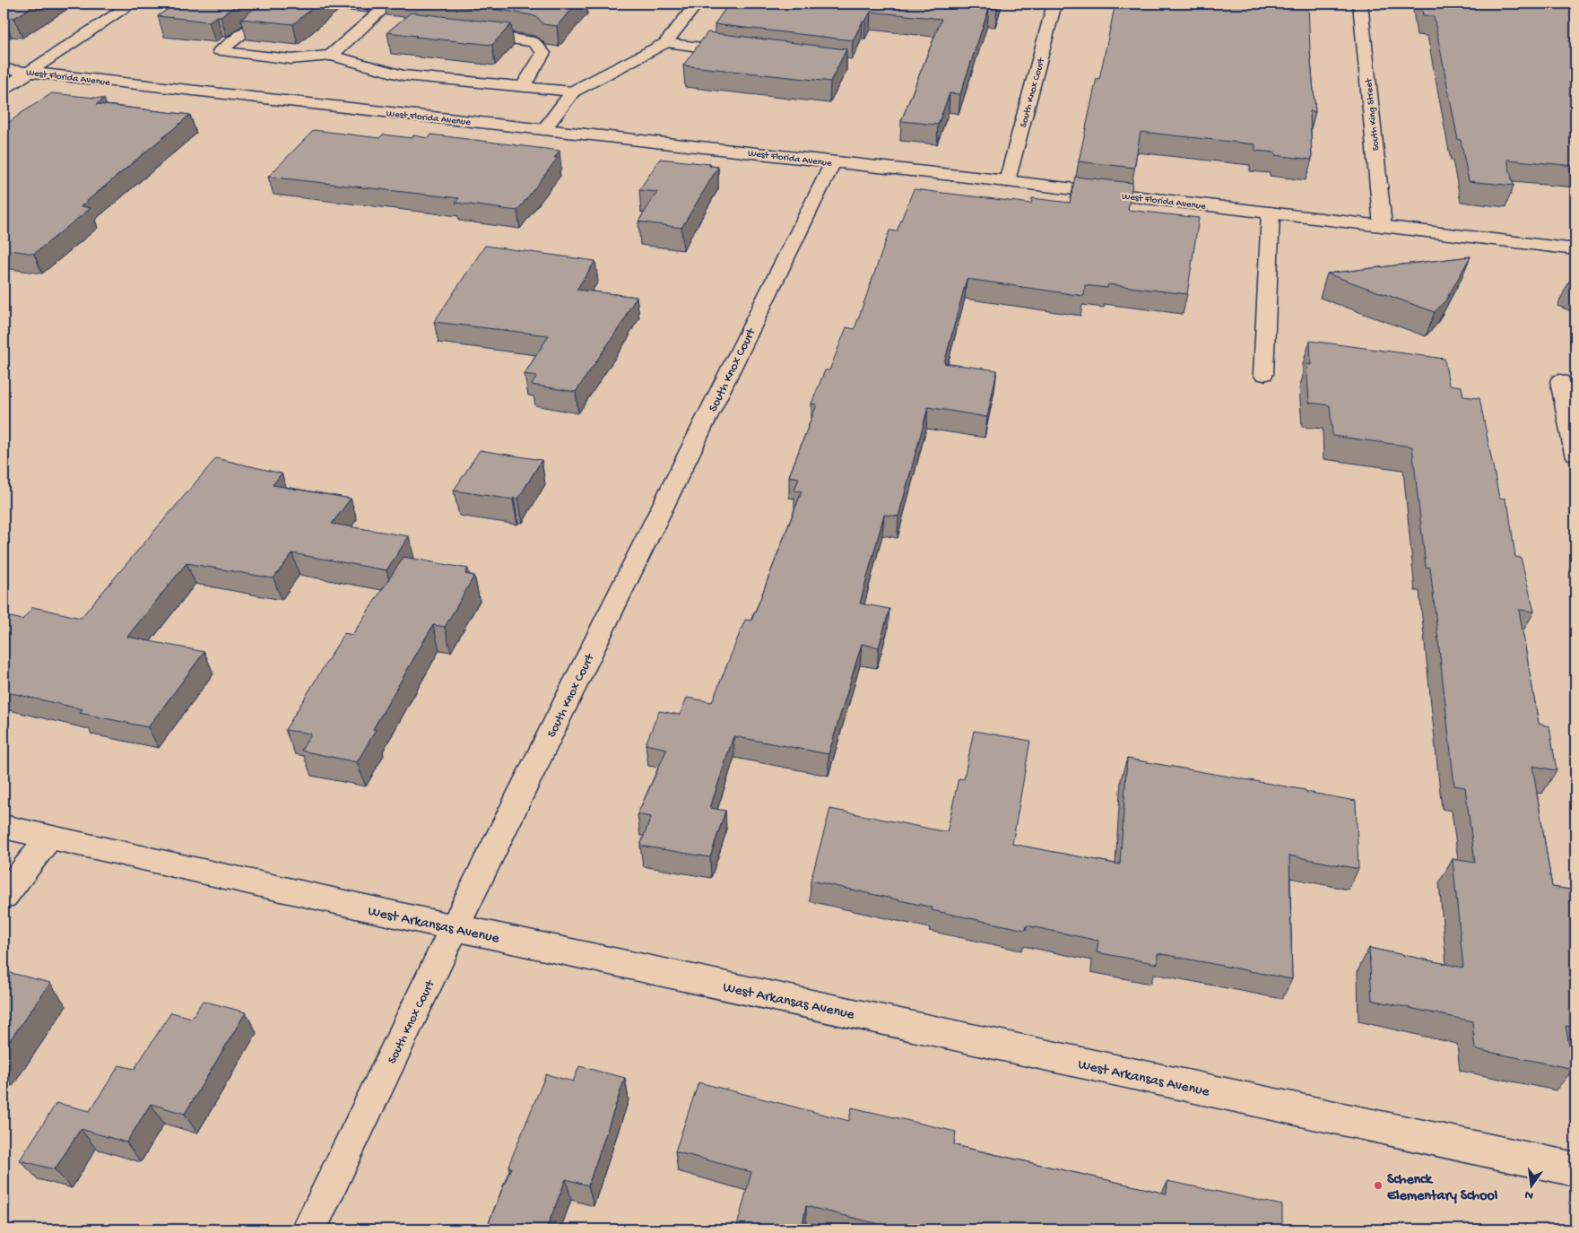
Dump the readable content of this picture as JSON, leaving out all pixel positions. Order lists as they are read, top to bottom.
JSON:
{
  "streets": {
    "street": [
      "West Florida Avenue",
      "South Knox Court",
      "South King Street",
      "West Arkansas Avenue"
    ]
  },
  "crossings": [
    ["West Florida Avenue", "South Knox Court"],
    ["West Florida Avenue", "South King Street"],
    ["South Knox Court", "West Arkansas Avenue"]
  ],
  "places": ["Schenck Elementary School"],
  "north": "bottom"
}
